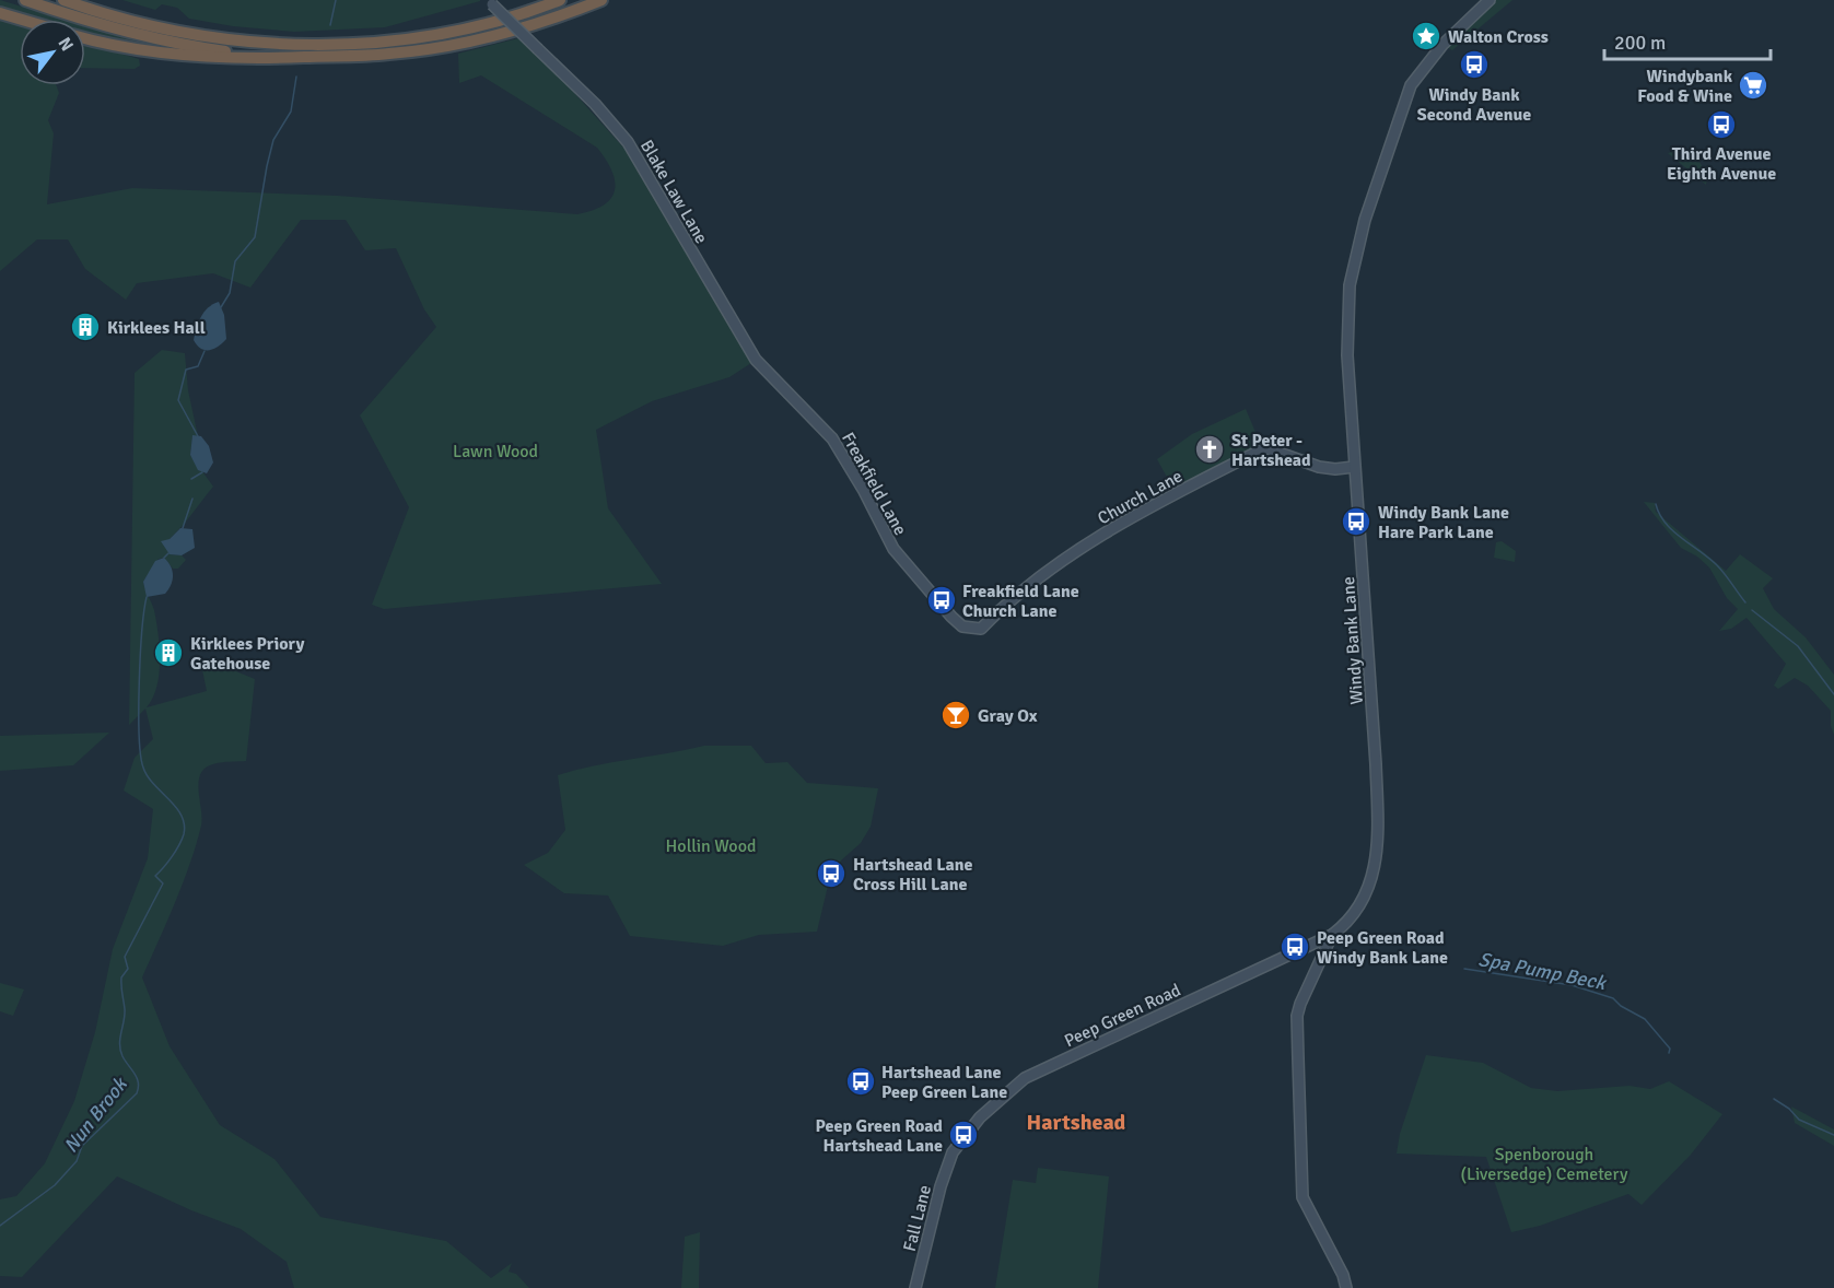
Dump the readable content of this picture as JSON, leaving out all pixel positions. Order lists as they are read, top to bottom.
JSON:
{
  "streets": {
    "street": [
      "Blake Law Lane",
      "Freakfield Lane",
      "Church Lane",
      "Windy Bank Lane",
      "Peep Green Road",
      "Fall Lane"
    ]
  },
  "crossings": [
    ["Blake Law Lane", "Freakfield Lane"],
    ["Freakfield Lane", "Church Lane"],
    ["Church Lane", "Windy Bank Lane"],
    ["Windy Bank Lane", "Peep Green Road"],
    ["Peep Green Road", "Fall Lane"]
  ],
  "districts": ["Hartshead"],
  "water": ["Spa Pump Beck", "Nun Brook"],
  "parks": ["Lawn Wood", "Hollin Wood", "Spenborough (Liversedge) Cemetery"],
  "places": {
    "place": ["Walton Cross"],
    "bus stop": [
      "Windy Bank Second Avenue",
      "Third Avenue Eighth Avenue",
      "Windy Bank Lane Hare Park Lane",
      "Freakfield Lane Church Lane",
      "Hartshead Lane Cross Hill Lane",
      "Peep Green Road Windy Bank Lane",
      "Hartshead Lane Peep Green Lane",
      "Peep Green Road Hartshead Lane"
    ],
    "supermarket": ["Windybank Food & Wine"],
    "building": ["Kirklees Hall", "Kirklees Priory Gatehouse"],
    "church": ["St Peter - Hartshead"],
    "bar": ["Gray Ox"]
  },
  "scale_bar": "200 m",
  "north": "top right"
}
